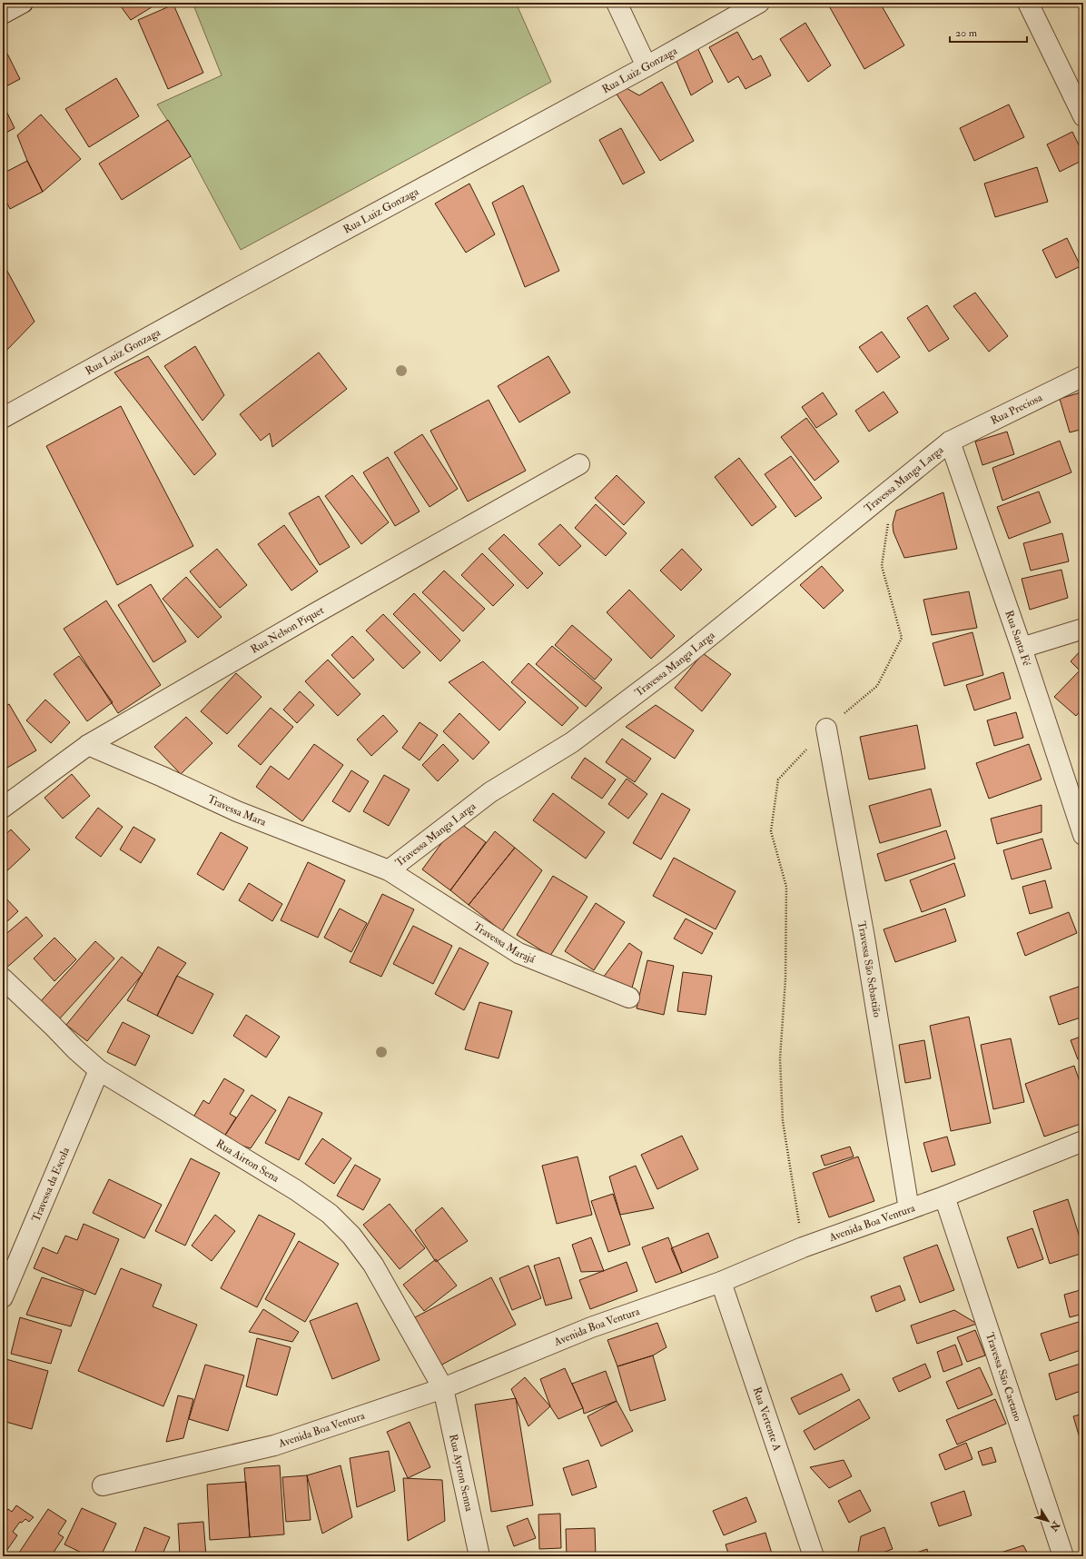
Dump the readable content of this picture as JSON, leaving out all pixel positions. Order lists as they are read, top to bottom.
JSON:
{
  "streets": {
    "street": [
      "Rua Luiz Gonzaga",
      "Rua Preciosa",
      "Travessa Manga Larga",
      "Rua Nelson Piquet",
      "Rua Santa Fé",
      "Travessa Mara",
      "Travessa Marajá",
      "Travessa São Sebastião",
      "Rua Airton Sena",
      "Travessa da Escola",
      "Avenida Boa Ventura",
      "Travessa São Caetano",
      "Rua Vertente A",
      "Rua Ayrton Senna"
    ]
  },
  "crossings": [
    ["Rua Preciosa", "Travessa Manga Larga"],
    ["Rua Preciosa", "Rua Santa Fé"],
    ["Travessa Manga Larga", "Rua Santa Fé"],
    ["Travessa Manga Larga", "Travessa Mara"],
    ["Travessa Manga Larga", "Travessa Marajá"],
    ["Rua Nelson Piquet", "Travessa Mara"],
    ["Travessa Mara", "Travessa Marajá"],
    ["Travessa São Sebastião", "Avenida Boa Ventura"],
    ["Rua Airton Sena", "Travessa da Escola"],
    ["Rua Airton Sena", "Avenida Boa Ventura"],
    ["Rua Airton Sena", "Rua Ayrton Senna"],
    ["Avenida Boa Ventura", "Travessa São Caetano"],
    ["Avenida Boa Ventura", "Rua Vertente A"],
    ["Avenida Boa Ventura", "Rua Ayrton Senna"]
  ],
  "scale_bar": "20 m",
  "north": "bottom right"
}
